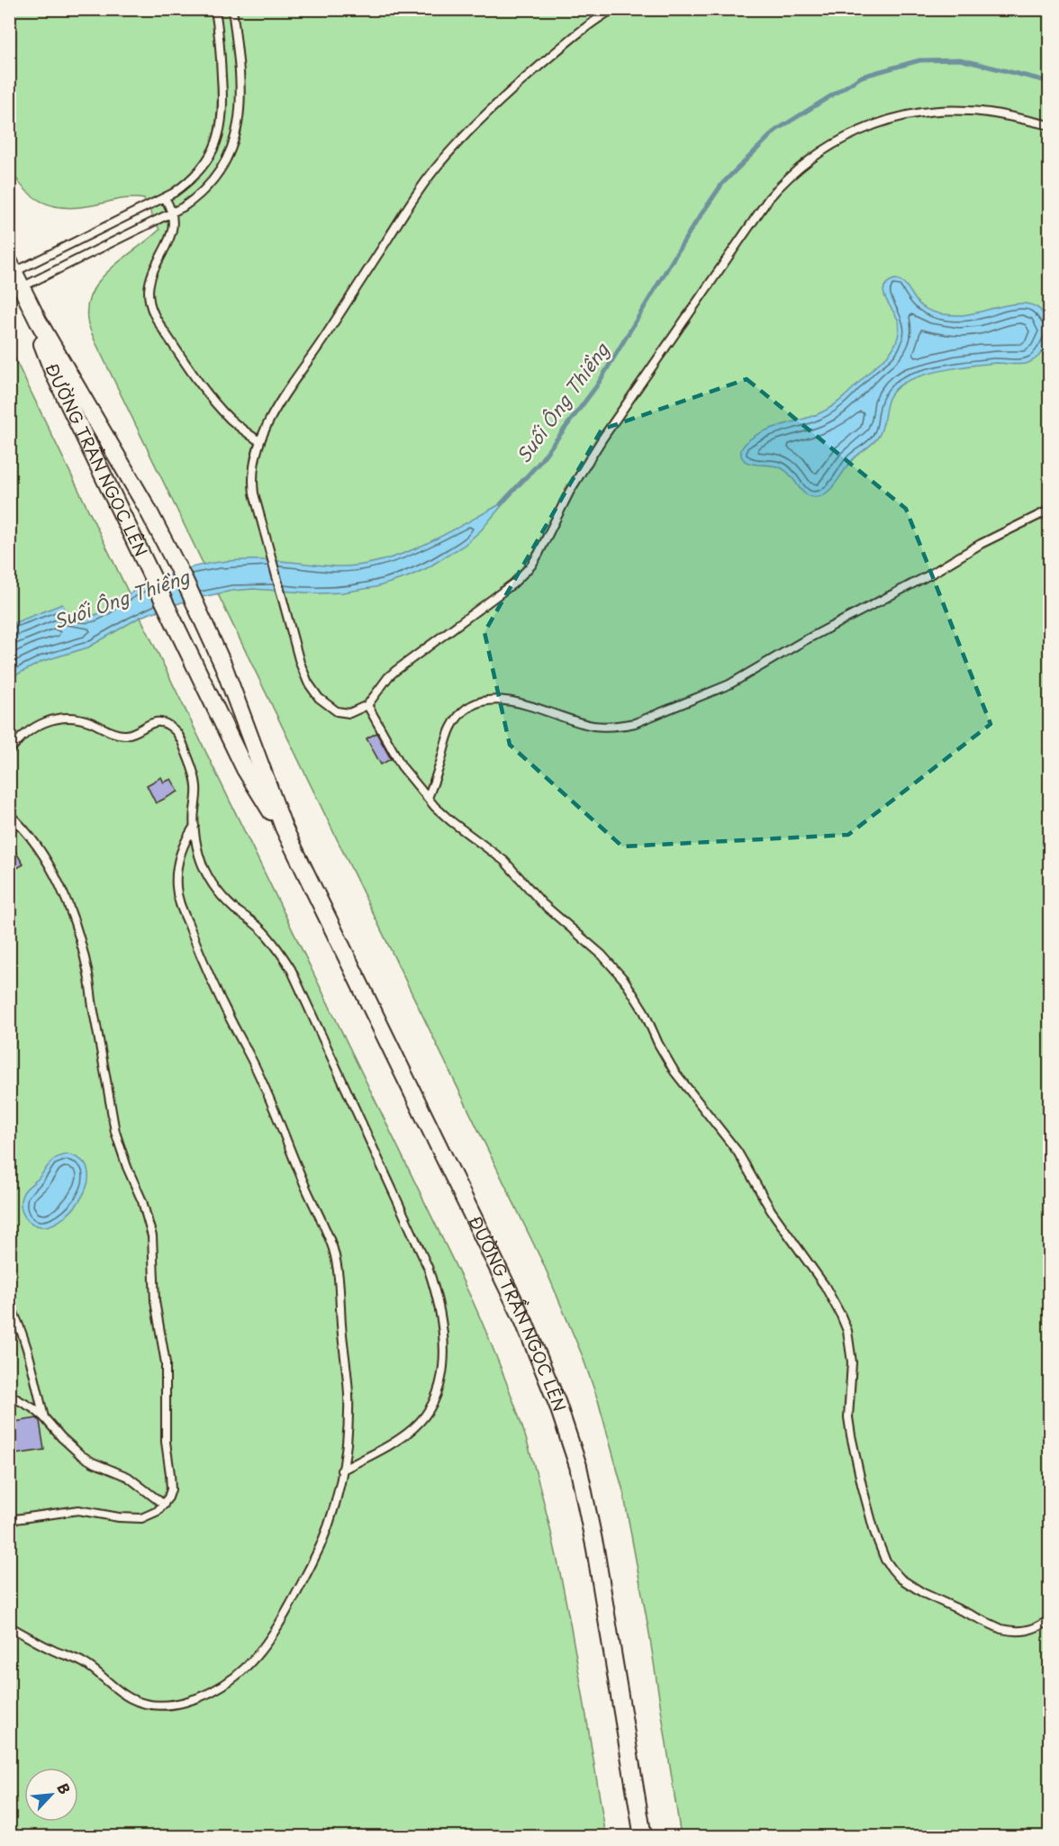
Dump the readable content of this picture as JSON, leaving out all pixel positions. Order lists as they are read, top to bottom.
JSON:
{
  "streets": {
    "street": ["ĐƯỜNG TRẦN NGỌC LÊN"]
  },
  "water": ["Suối Ông Thiềng"],
  "north": "top right"
}
